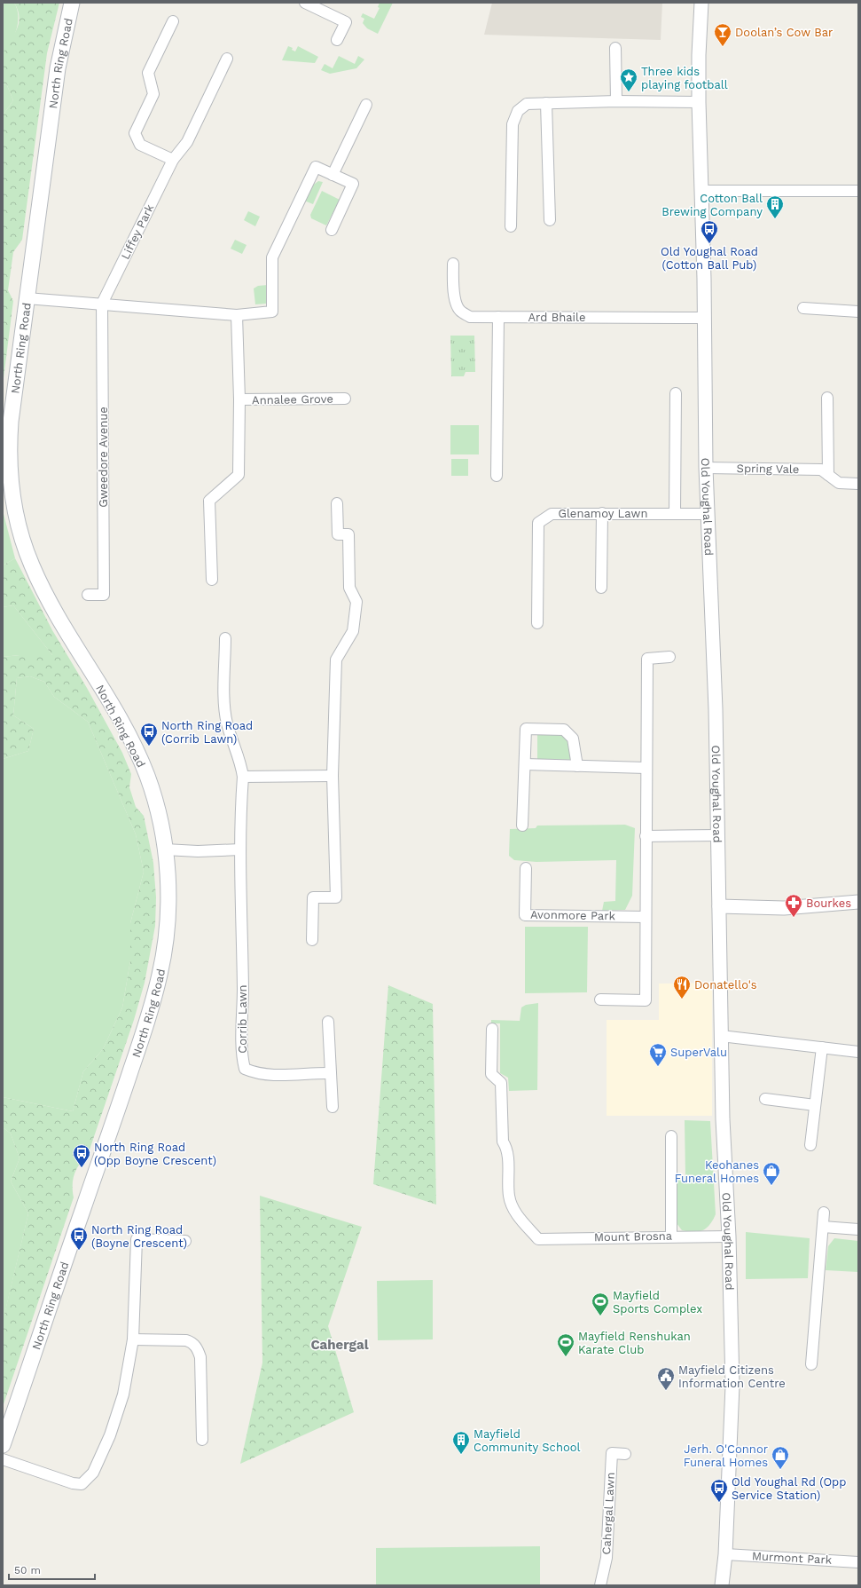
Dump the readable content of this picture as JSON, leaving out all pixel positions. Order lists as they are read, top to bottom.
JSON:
{
  "streets": {
    "main road": ["North Ring Road"],
    "street": [
      "Liffey Park",
      "Ard Bhaile",
      "Annalee Grove",
      "Gweedore Avenue",
      "Spring Vale",
      "Old Youghal Road",
      "Glenamoy Lawn",
      "Avonmore Park",
      "Corrib Lawn",
      "Mount Brosna",
      "Cahergal Lawn",
      "Murmont Park"
    ]
  },
  "crossings": [
    ["Liffey Park", "Gweedore Avenue"],
    ["Ard Bhaile", "Old Youghal Road"],
    ["Spring Vale", "Old Youghal Road"],
    ["Old Youghal Road", "Glenamoy Lawn"],
    ["Old Youghal Road", "Mount Brosna"],
    ["Old Youghal Road", "Murmont Park"]
  ],
  "districts": ["Cahergal"],
  "places": {
    "bar": ["Doolan’s Cow Bar"],
    "place": ["Three kids playing football"],
    "building": ["Cotton Ball Brewing Company", "Mayfield Community School"],
    "bus stop": [
      "Old Youghal Road (Cotton Ball Pub)",
      "North Ring Road (Corrib Lawn)",
      "North Ring Road (Opp Boyne Crescent)",
      "North Ring Road (Boyne Crescent)",
      "Old Youghal Rd (Opp Service Station)"
    ],
    "pharmacy": ["Bourkes"],
    "restaurant": ["Donatello's"],
    "supermarket": ["SuperValu"],
    "shop": ["Keohanes Funeral Homes", "Jerh. O'Connor Funeral Homes"],
    "sports": ["Mayfield Sports Complex", "Mayfield Renshukan Karate Club"],
    "public building": ["Mayfield Citizens Information Centre"]
  },
  "scale_bar": "50 m"
}
